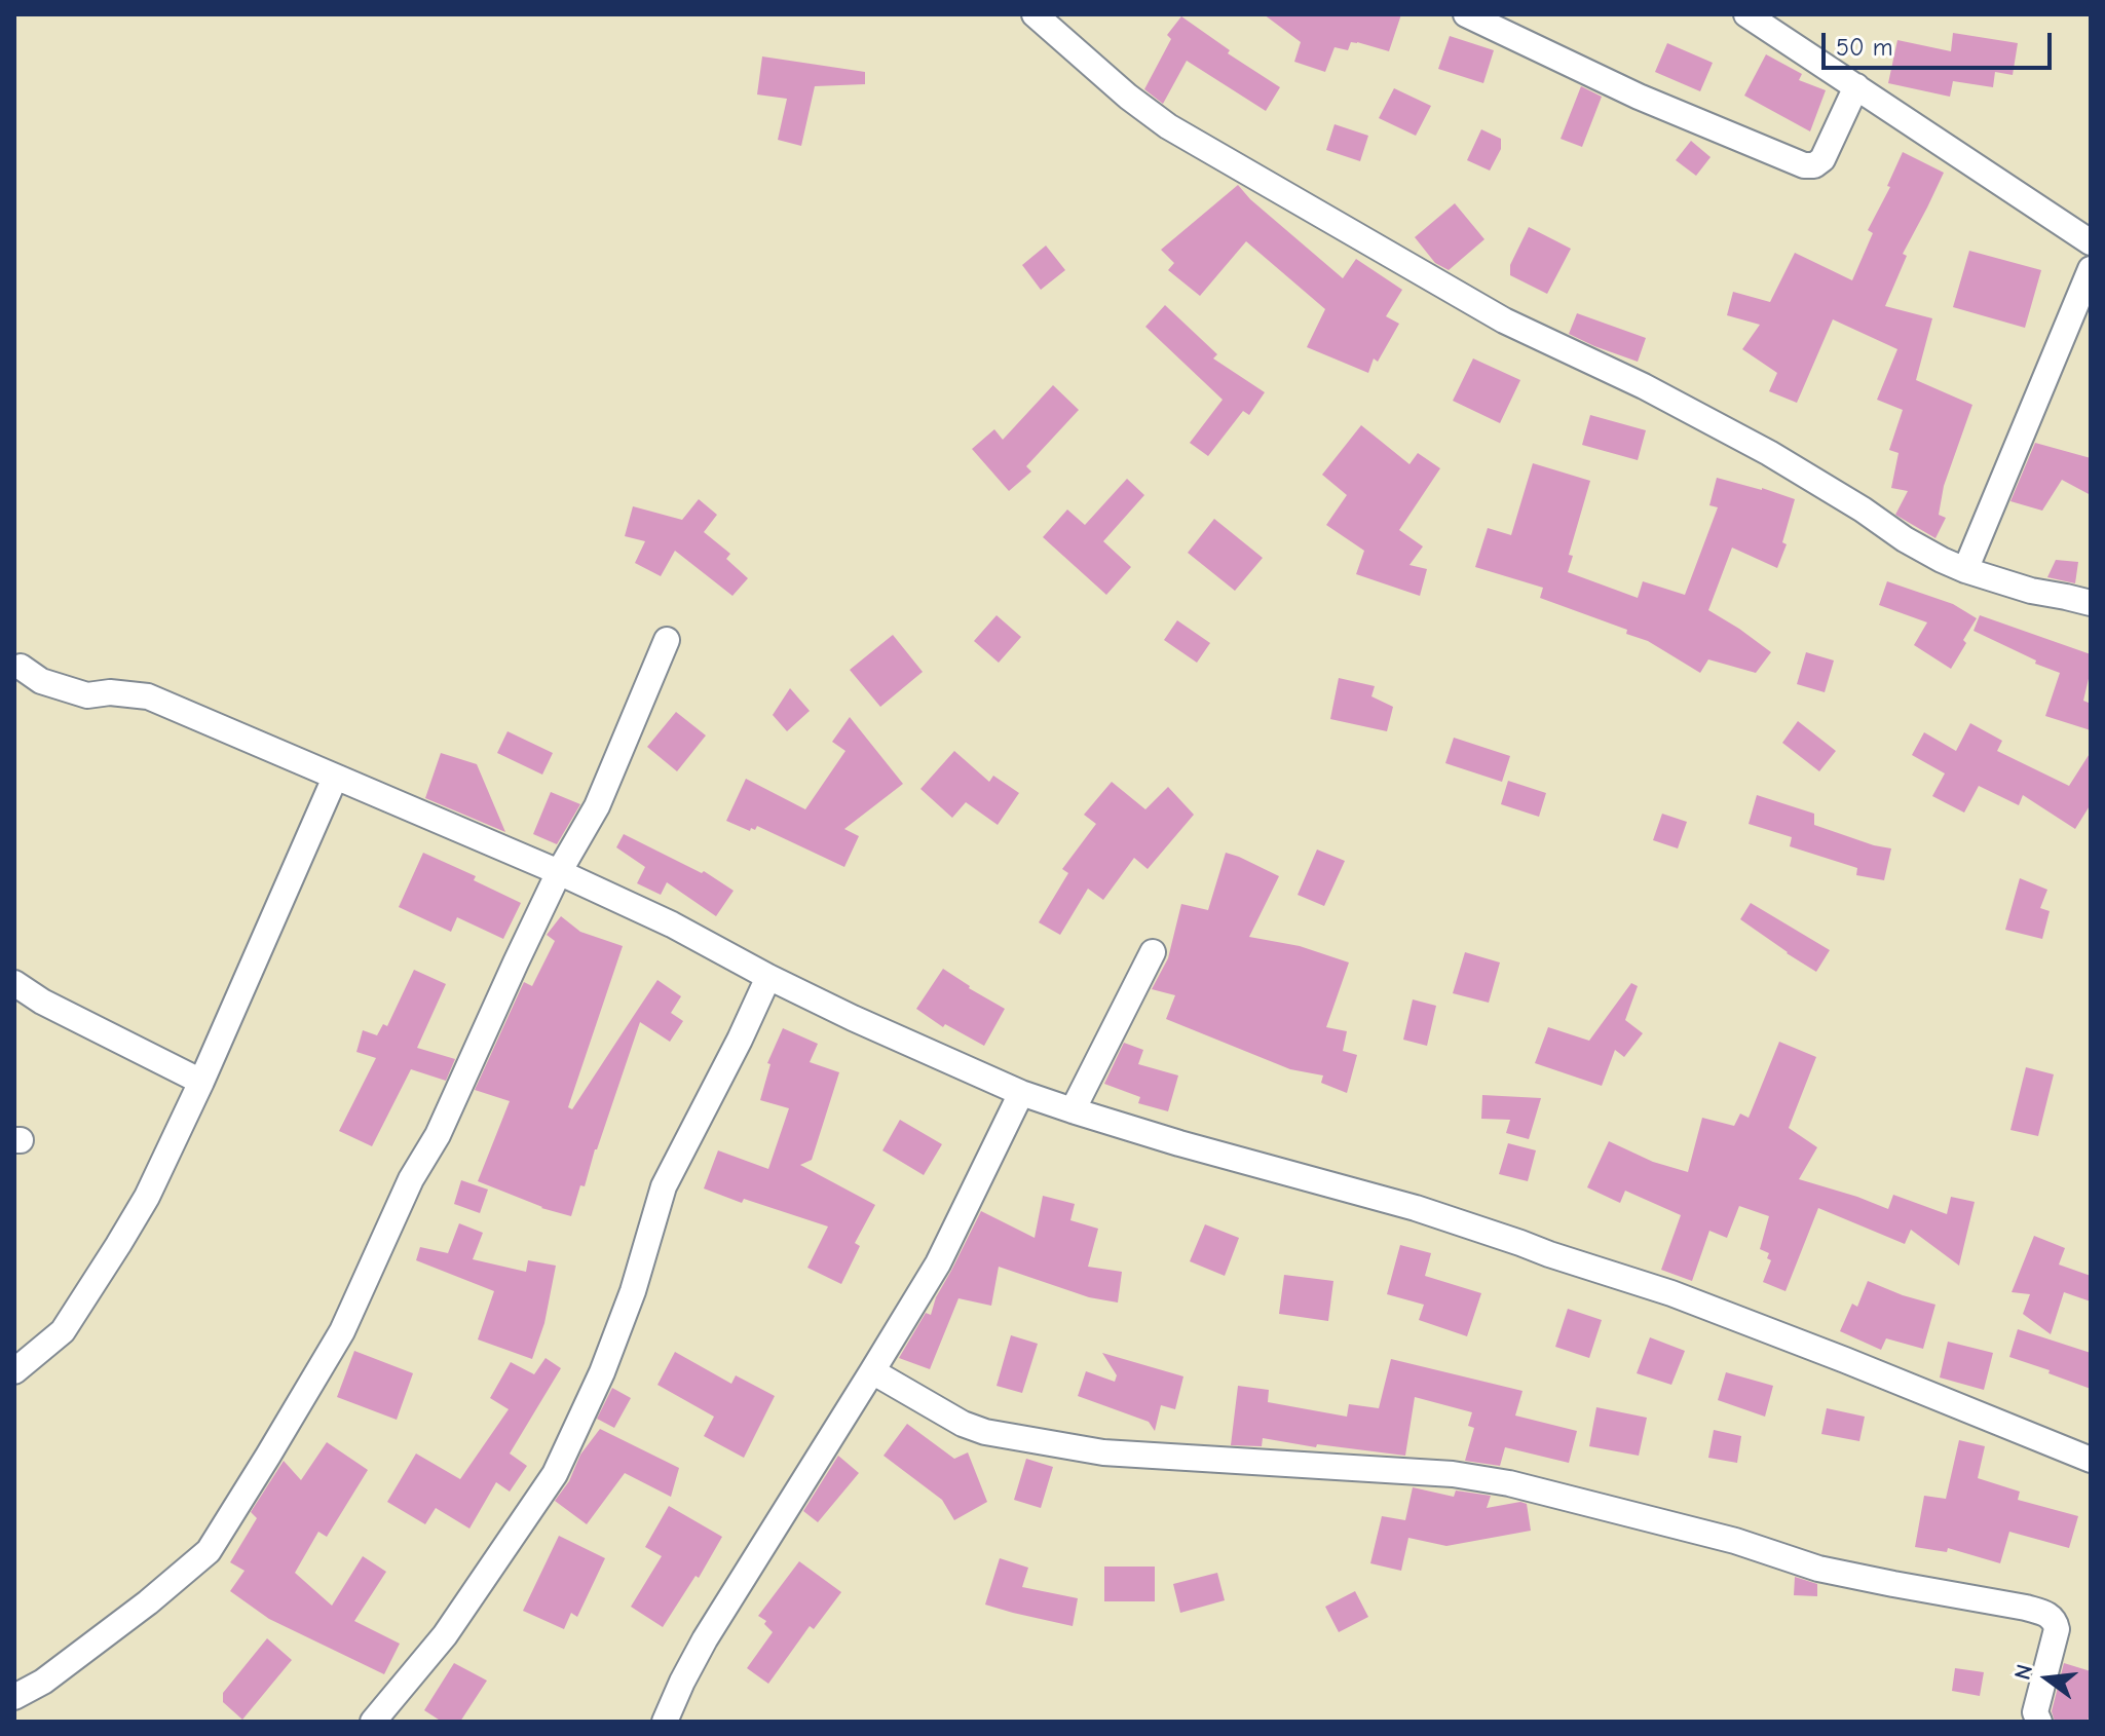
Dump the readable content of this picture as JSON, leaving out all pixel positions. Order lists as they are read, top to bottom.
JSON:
{
  "scale_bar": "50 m",
  "north": "left"
}
